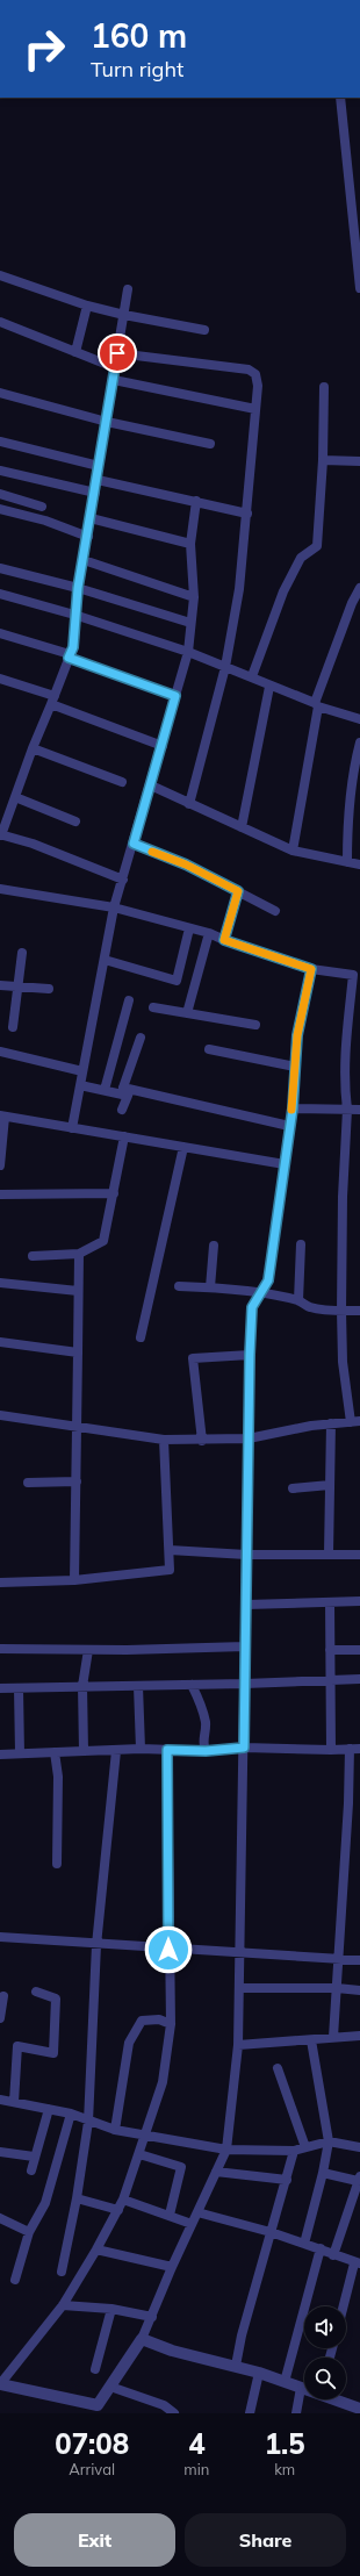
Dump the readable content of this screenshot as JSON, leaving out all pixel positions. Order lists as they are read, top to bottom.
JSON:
{
  "page": {
    "turn": ["160 m", "Turn right"],
    "eta": [
      "07:08",
      "Arrival",
      "4",
      "min",
      "1.5",
      "km"
    ],
    "buttons": ["Exit", "Share"]
  }
}
